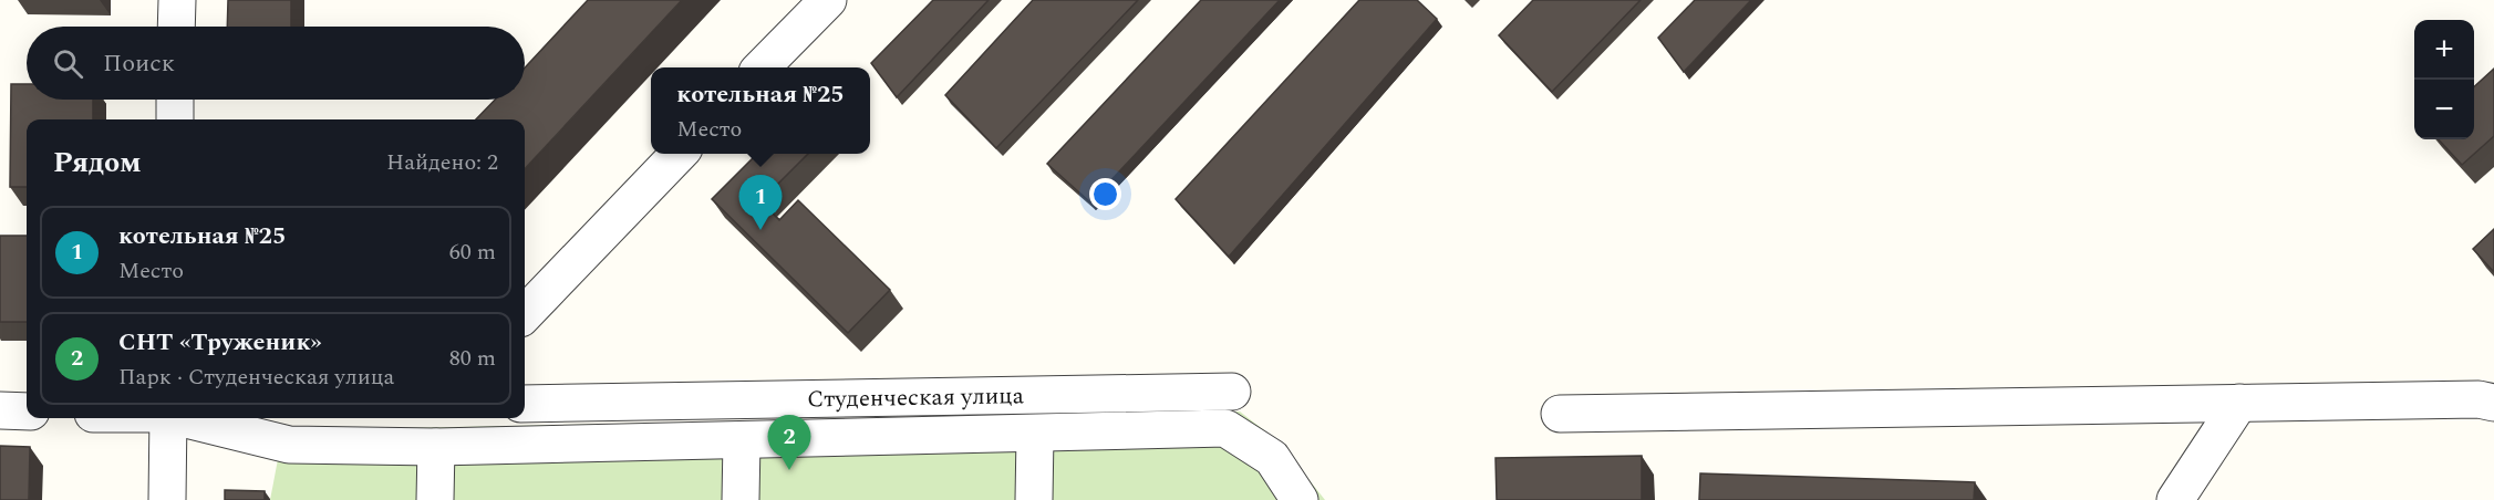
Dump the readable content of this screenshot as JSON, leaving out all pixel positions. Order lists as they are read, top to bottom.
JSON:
{
  "streets": {
    "street": ["Студенческая улица"]
  },
  "page": {
    "map_buttons": ["+", "−"],
    "search": "Поиск",
    "popup": ["котельная №25", "Место"],
    "heading": ["Рядом", "Найдено: 2"],
    "pins": ["1", "2"],
    "list": [
      {
        "mark": "1",
        "name": "котельная №25",
        "note": "Место",
        "value": "60 m"
      },
      {
        "mark": "2",
        "name": "СНТ «Труженик»",
        "note": "Парк · Студенческая улица",
        "value": "80 m"
      }
    ]
  }
}
